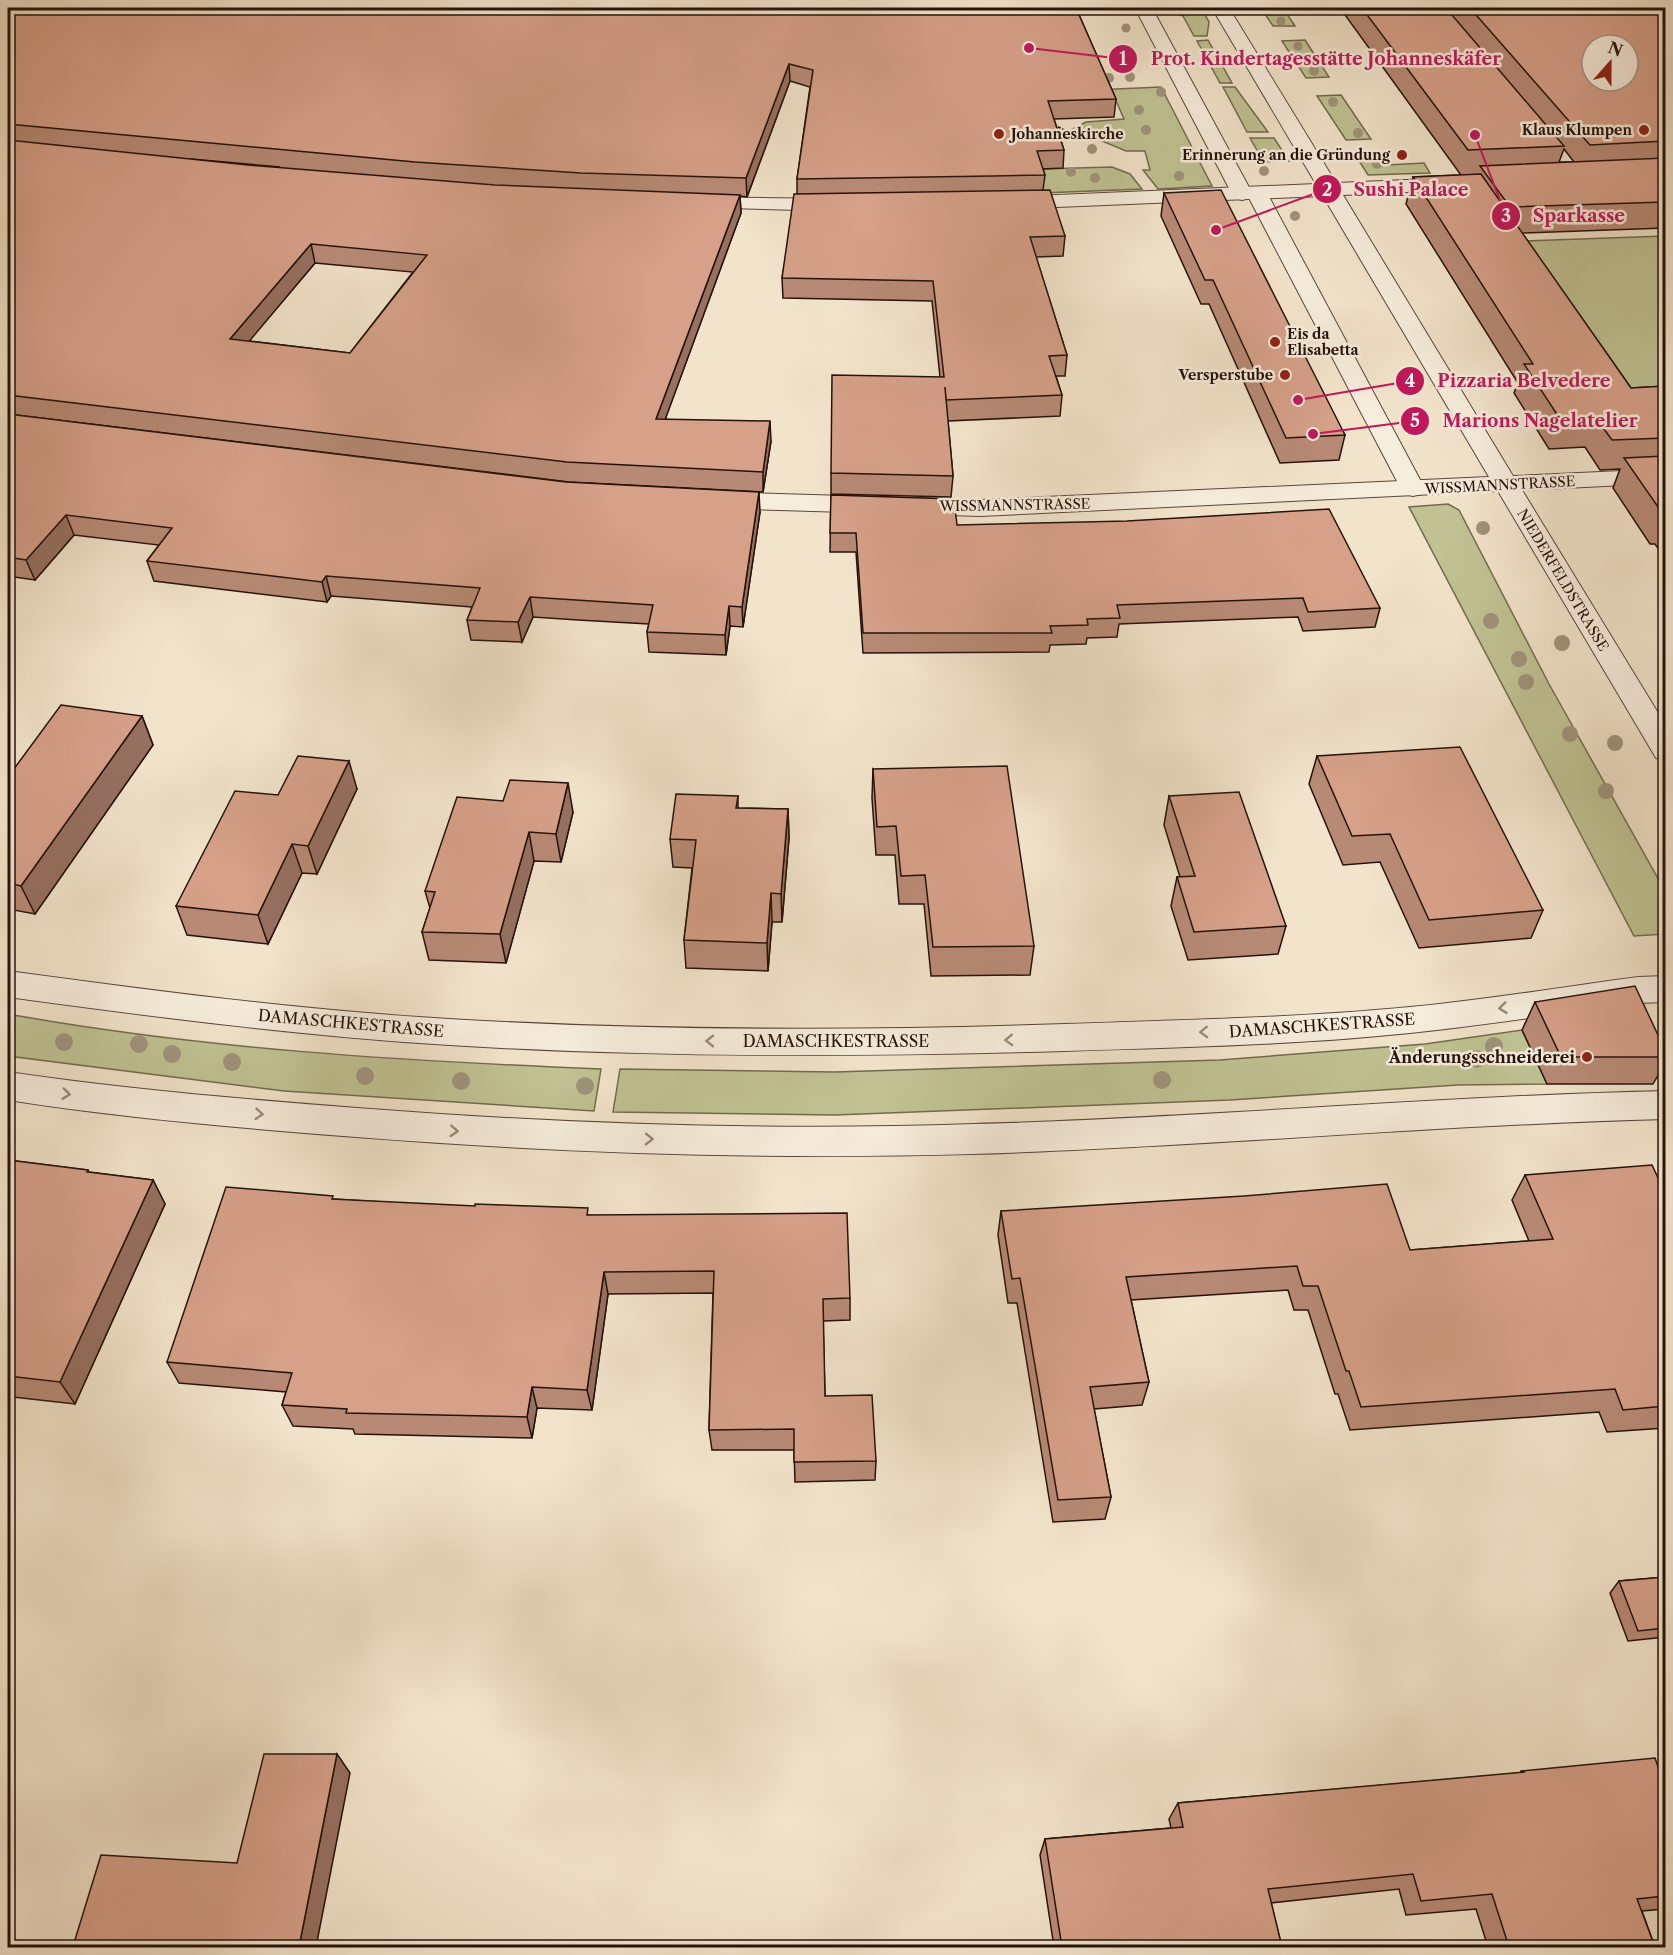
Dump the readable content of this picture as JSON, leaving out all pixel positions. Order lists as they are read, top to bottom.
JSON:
{
  "streets": {
    "street": ["WISSMANNSTRASSE", "NIEDERFELDSTRASSE", "DAMASCHKESTRASSE"]
  },
  "crossings": [
    ["WISSMANNSTRASSE", "NIEDERFELDSTRASSE"]
  ],
  "places": [
    "Prot. Kindertagesstätte Johanneskäfer",
    "Klaus Klumpen",
    "Johanneskirche",
    "Sparkasse",
    "Erinnerung an die Gründung",
    "Sushi Palace",
    "Eis da Elisabetta",
    "Versperstube",
    "Pizzaria Belvedere",
    "Marions Nagelatelier",
    "Änderungsschneiderei"
  ],
  "north": "top"
}
